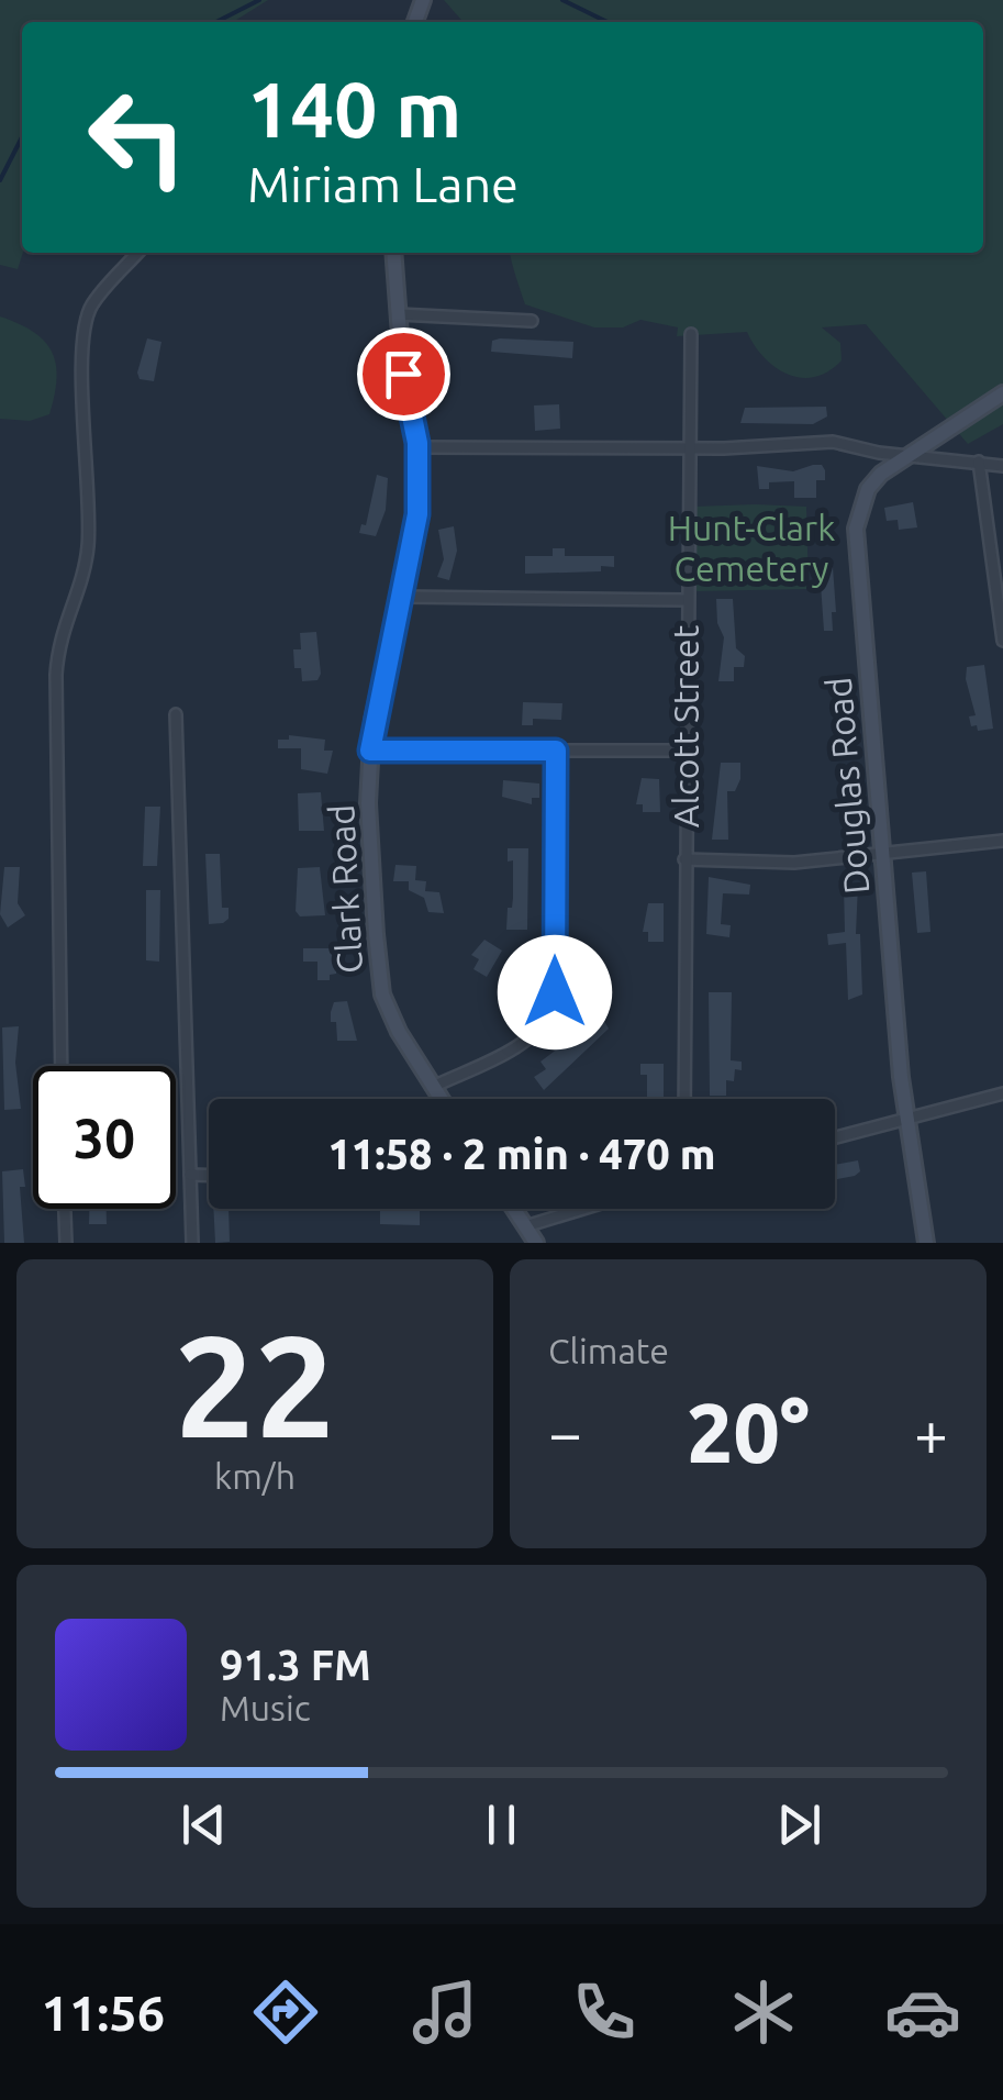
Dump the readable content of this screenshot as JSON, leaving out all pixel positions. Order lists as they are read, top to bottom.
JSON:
{
  "streets": {
    "street": ["Alcott Street", "Douglas Road", "Clark Road"]
  },
  "parks": ["Hunt-Clark Cemetery"],
  "page": {
    "turn": ["140 m", "Miriam Lane"],
    "limit": "30",
    "trip": "11:58 · 2 min · 470 m",
    "tile": [
      ["22", "km/h"],
      "Climate"
    ],
    "heat": ["−", "20°", "+"],
    "song": ["91.3 FM", "Music"],
    "tabs": "11:56"
  }
}
